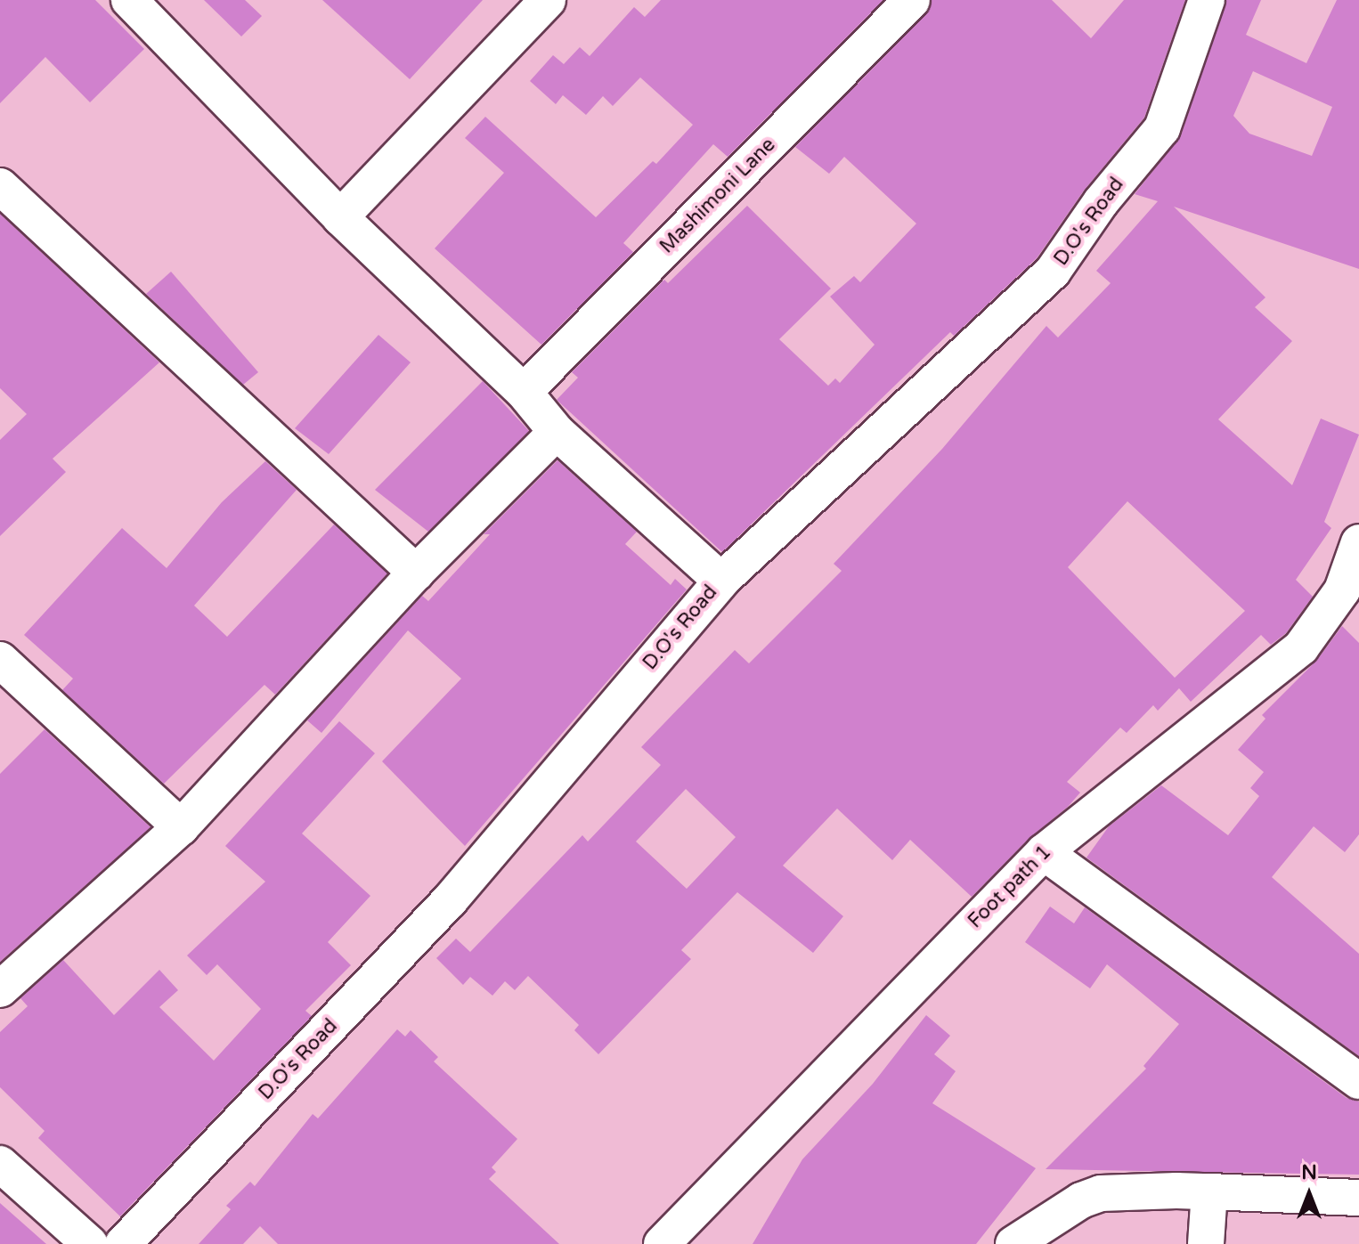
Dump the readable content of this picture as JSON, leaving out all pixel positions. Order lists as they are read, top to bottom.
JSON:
{
  "streets": {
    "street": ["Mashimoni Lane", "D.O's Road", "Foot path 1"]
  },
  "north": "top"
}
